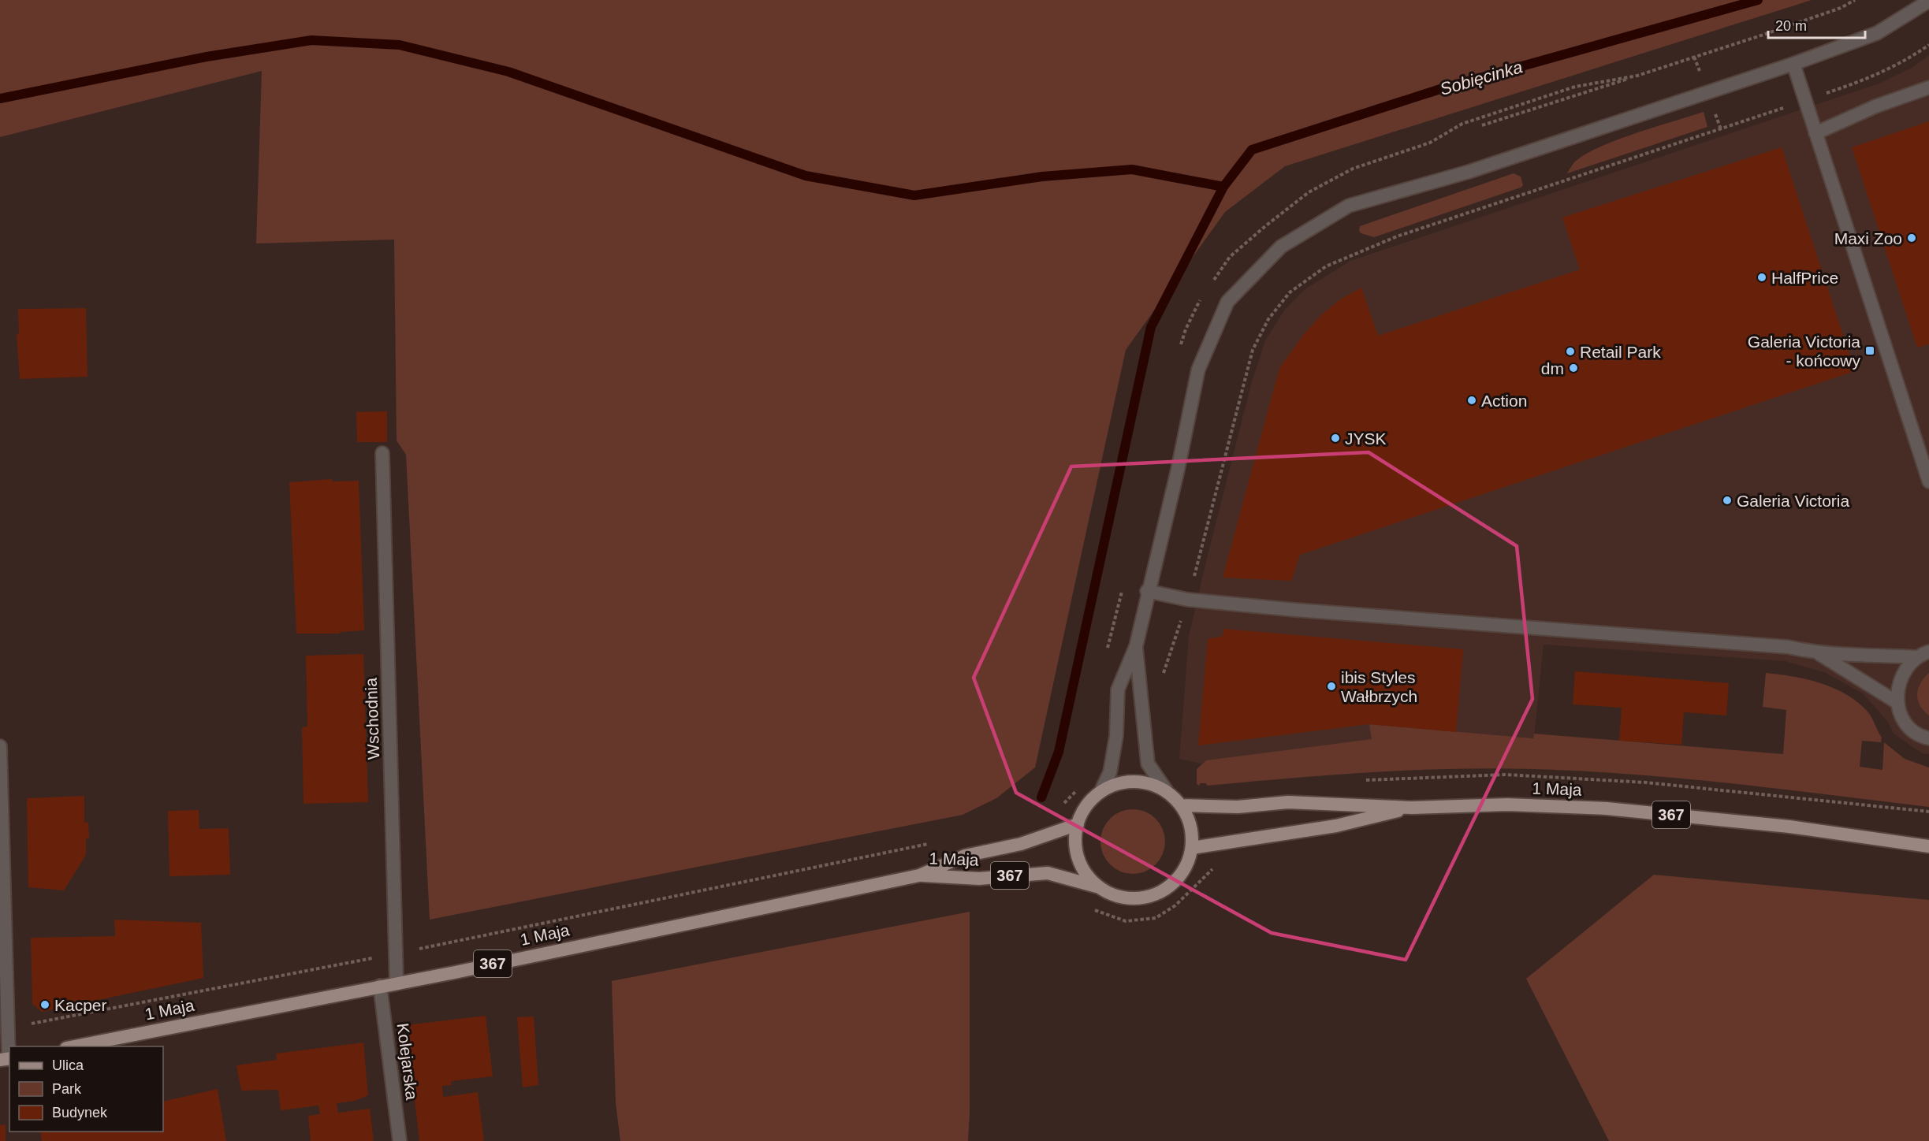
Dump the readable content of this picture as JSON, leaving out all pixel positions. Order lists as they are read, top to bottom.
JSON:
{
  "streets": {
    "main road": ["1 Maja", "367"],
    "street": ["Wschodnia", "Kolejarska"]
  },
  "crossings": [
    ["Wschodnia", "1 Maja"],
    ["1 Maja", "367"],
    ["1 Maja", "Kolejarska"]
  ],
  "water": ["Sobięcinka"],
  "places": {
    "other": [
      "Maxi Zoo",
      "HalfPrice",
      "Retail Park",
      "dm",
      "Action",
      "JYSK",
      "Galeria Victoria",
      "ibis Styles Wałbrzych",
      "Kacper"
    ],
    "transit": ["Galeria Victoria - końcowy"]
  },
  "legend": ["Ulica", "Park", "Budynek"],
  "scale_bar": "20 m"
}
